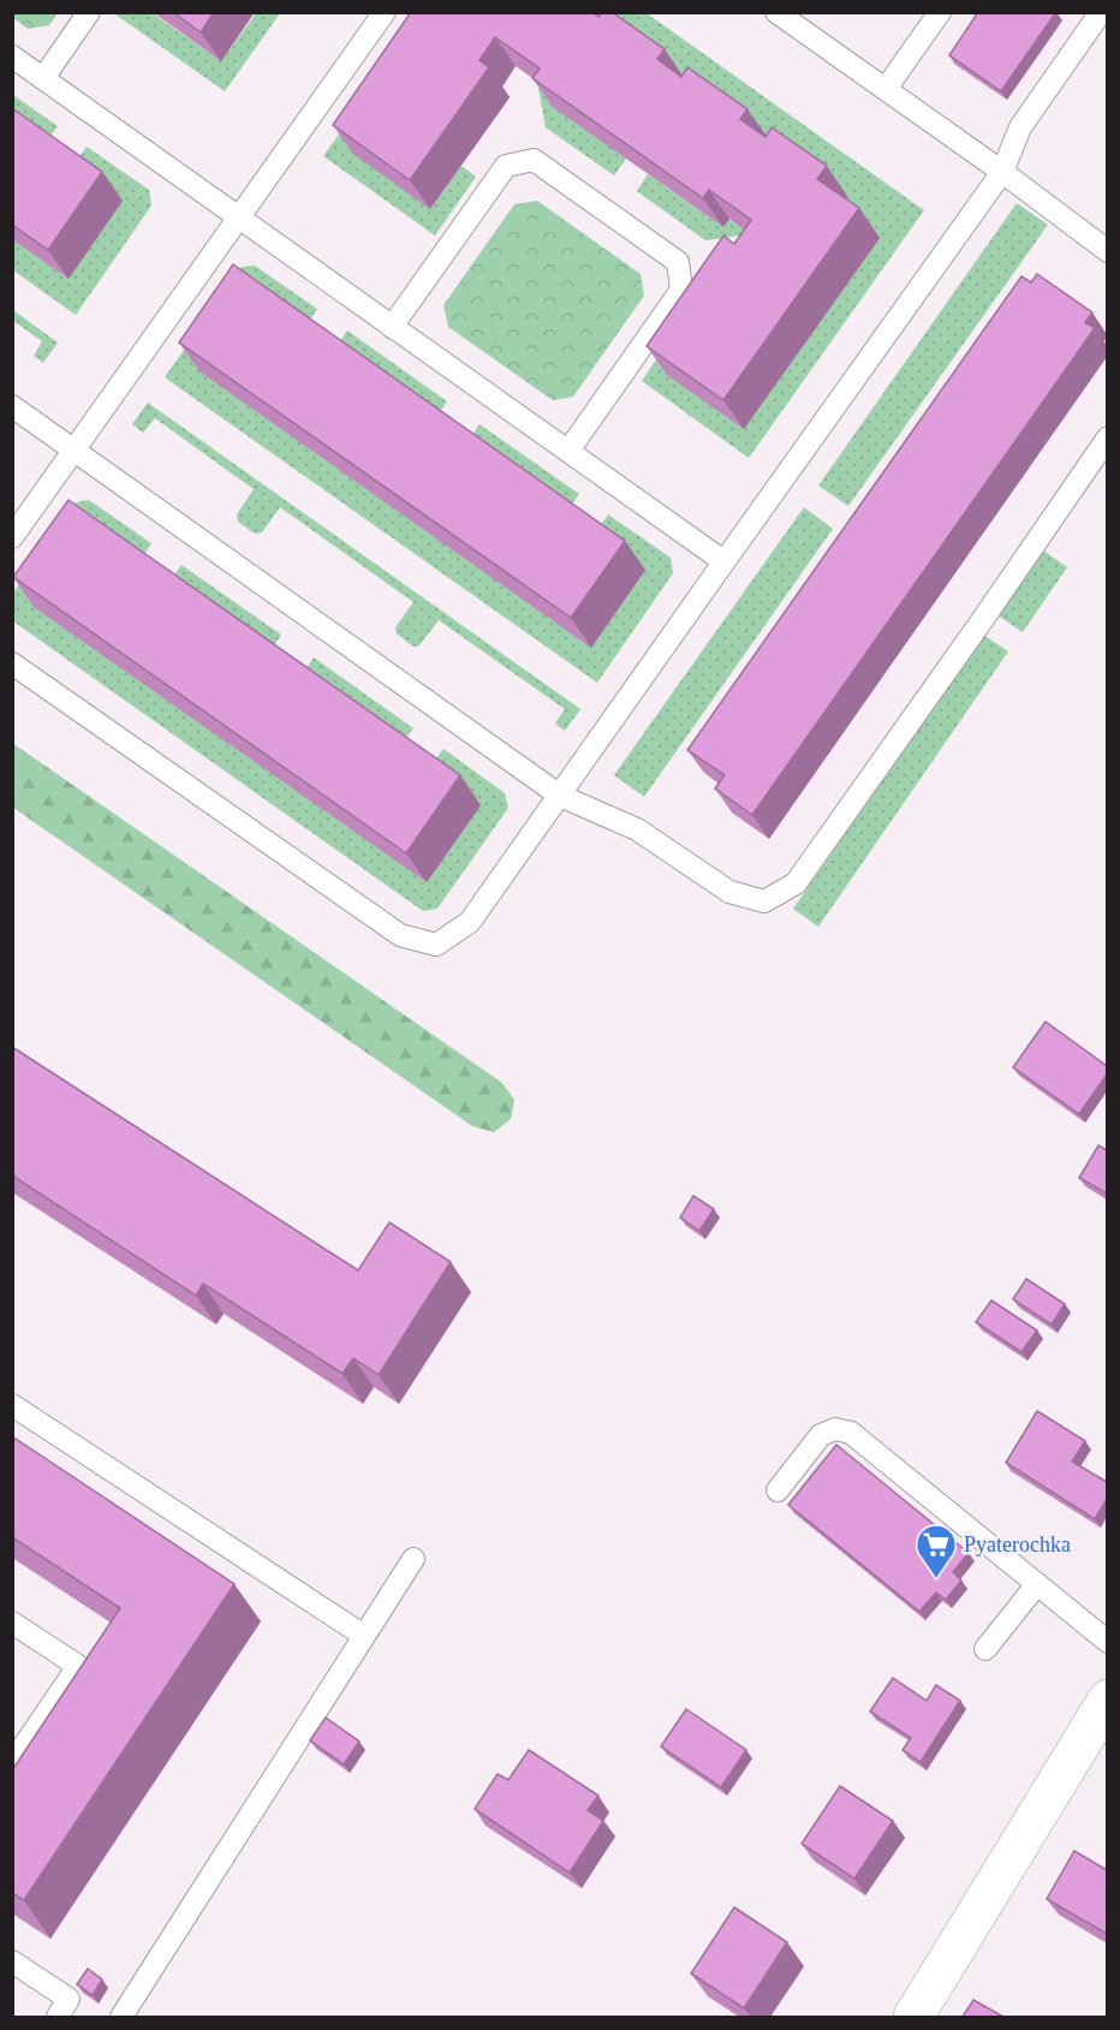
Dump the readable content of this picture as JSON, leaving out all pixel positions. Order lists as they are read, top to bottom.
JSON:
{
  "places": {
    "supermarket": ["Pyaterochka"]
  }
}
